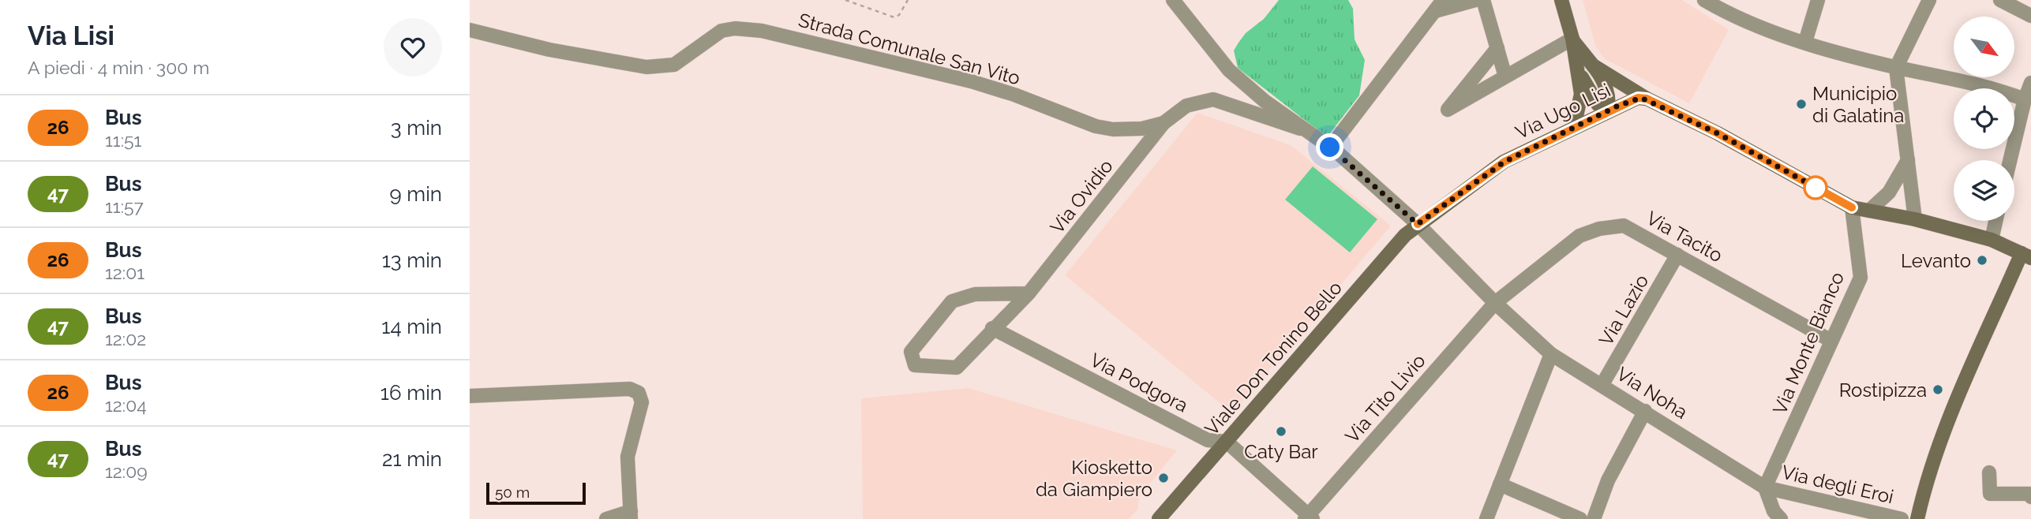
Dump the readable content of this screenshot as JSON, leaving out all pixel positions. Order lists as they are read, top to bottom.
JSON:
{
  "streets": {
    "main road": ["Via Ugo Lisi", "Viale Don Tonino Bello"],
    "street": [
      "Strada Comunale San Vito",
      "Via Ovidio",
      "Via Tacito",
      "Via Lazio",
      "Via Monte Bianco",
      "Via Podgora",
      "Via Noha",
      "Via Tito Livio",
      "Via degli Eroi"
    ]
  },
  "crossings": [
    ["Strada Comunale San Vito", "Via Ovidio"],
    ["Strada Comunale San Vito", "Via Noha"],
    ["Via Ugo Lisi", "Viale Don Tonino Bello"],
    ["Via Ugo Lisi", "Via Noha"],
    ["Via Ovidio", "Via Podgora"],
    ["Via Tacito", "Via Lazio"],
    ["Via Tacito", "Via Monte Bianco"],
    ["Via Tacito", "Via Noha"],
    ["Via Tacito", "Via Tito Livio"],
    ["Via Lazio", "Via Noha"],
    ["Via Monte Bianco", "Via Noha"],
    ["Via Monte Bianco", "Via degli Eroi"],
    ["Viale Don Tonino Bello", "Via Podgora"],
    ["Viale Don Tonino Bello", "Via Noha"],
    ["Via Noha", "Via Tito Livio"],
    ["Via Noha", "Via degli Eroi"]
  ],
  "places": [
    "Municipio di Galatina",
    "Levanto",
    "Rostipizza",
    "Caty Bar",
    "Kiosketto da Giampiero"
  ],
  "lines": ["bus line 26"],
  "scale_bar": "50 m",
  "north": "bottom right",
  "page": {
    "heading": ["Via Lisi", "A piedi · 4 min · 300 m"],
    "list": [
      {
        "mark": "26",
        "name": "Bus",
        "note": "11:51",
        "value": "3 min"
      },
      {
        "mark": "47",
        "name": "Bus",
        "note": "11:57",
        "value": "9 min"
      },
      {
        "mark": "26",
        "name": "Bus",
        "note": "12:01",
        "value": "13 min"
      },
      {
        "mark": "47",
        "name": "Bus",
        "note": "12:02",
        "value": "14 min"
      },
      {
        "mark": "26",
        "name": "Bus",
        "note": "12:04",
        "value": "16 min"
      },
      {
        "mark": "47",
        "name": "Bus",
        "note": "12:09",
        "value": "21 min"
      }
    ],
    "scale": "50 m"
  }
}
